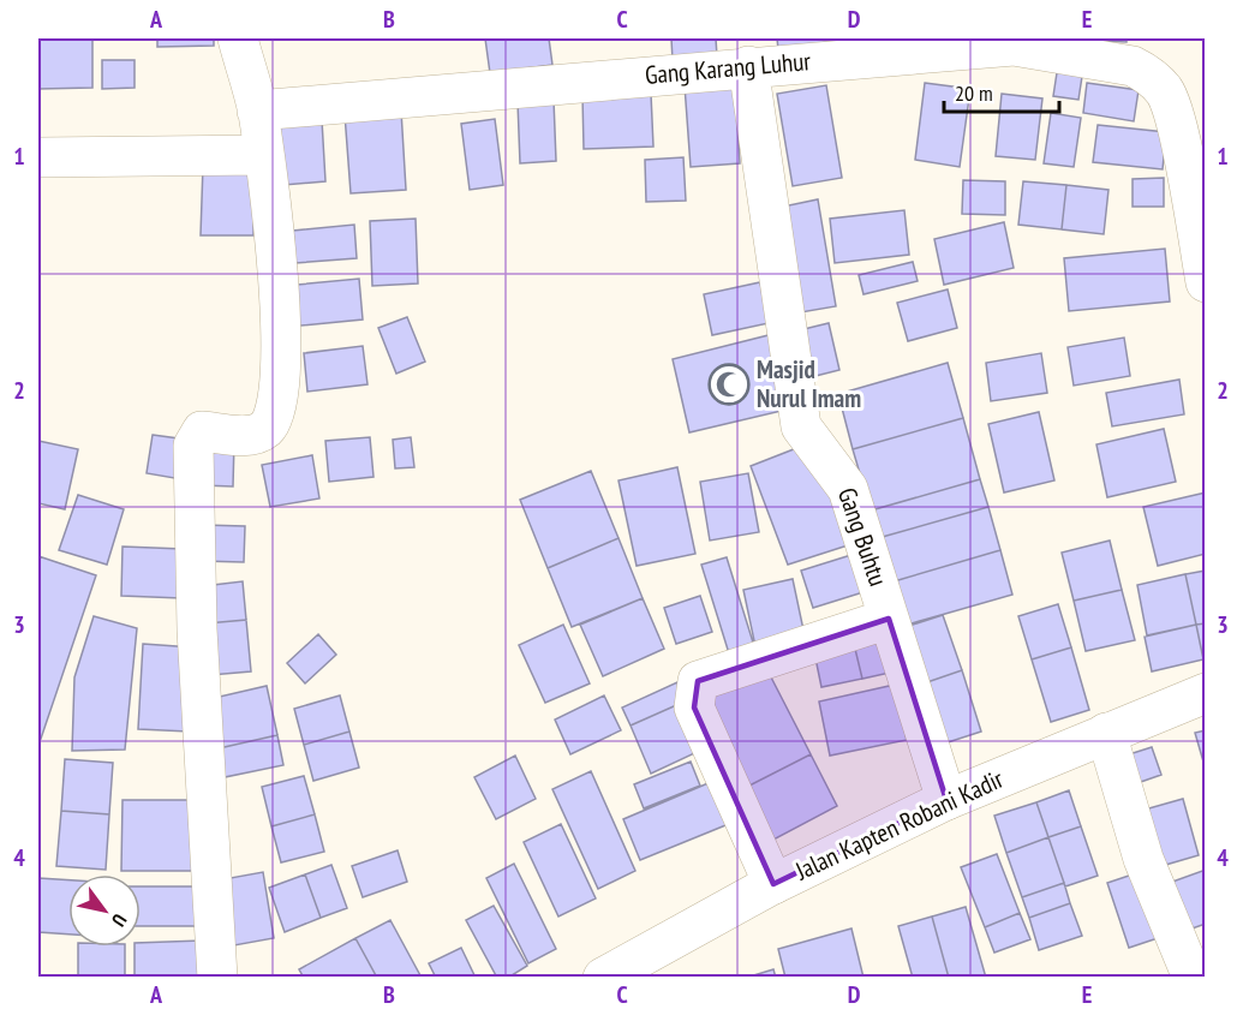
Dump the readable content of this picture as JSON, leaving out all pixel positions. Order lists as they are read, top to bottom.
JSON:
{
  "streets": {
    "street": ["Gang Karang Luhur", "Gang Buhtu", "Jalan Kapten Robani Kadir"]
  },
  "crossings": [
    ["Gang Karang Luhur", "Gang Buhtu"],
    ["Gang Buhtu", "Jalan Kapten Robani Kadir"]
  ],
  "places": {
    "mosque": ["Masjid Nurul Imam"]
  },
  "scale_bar": "20 m",
  "north": "bottom right",
  "grid": {
    "columns": [
      "A",
      "B",
      "C",
      "D",
      "E"
    ],
    "rows": [
      "1",
      "2",
      "3",
      "4"
    ]
  }
}
